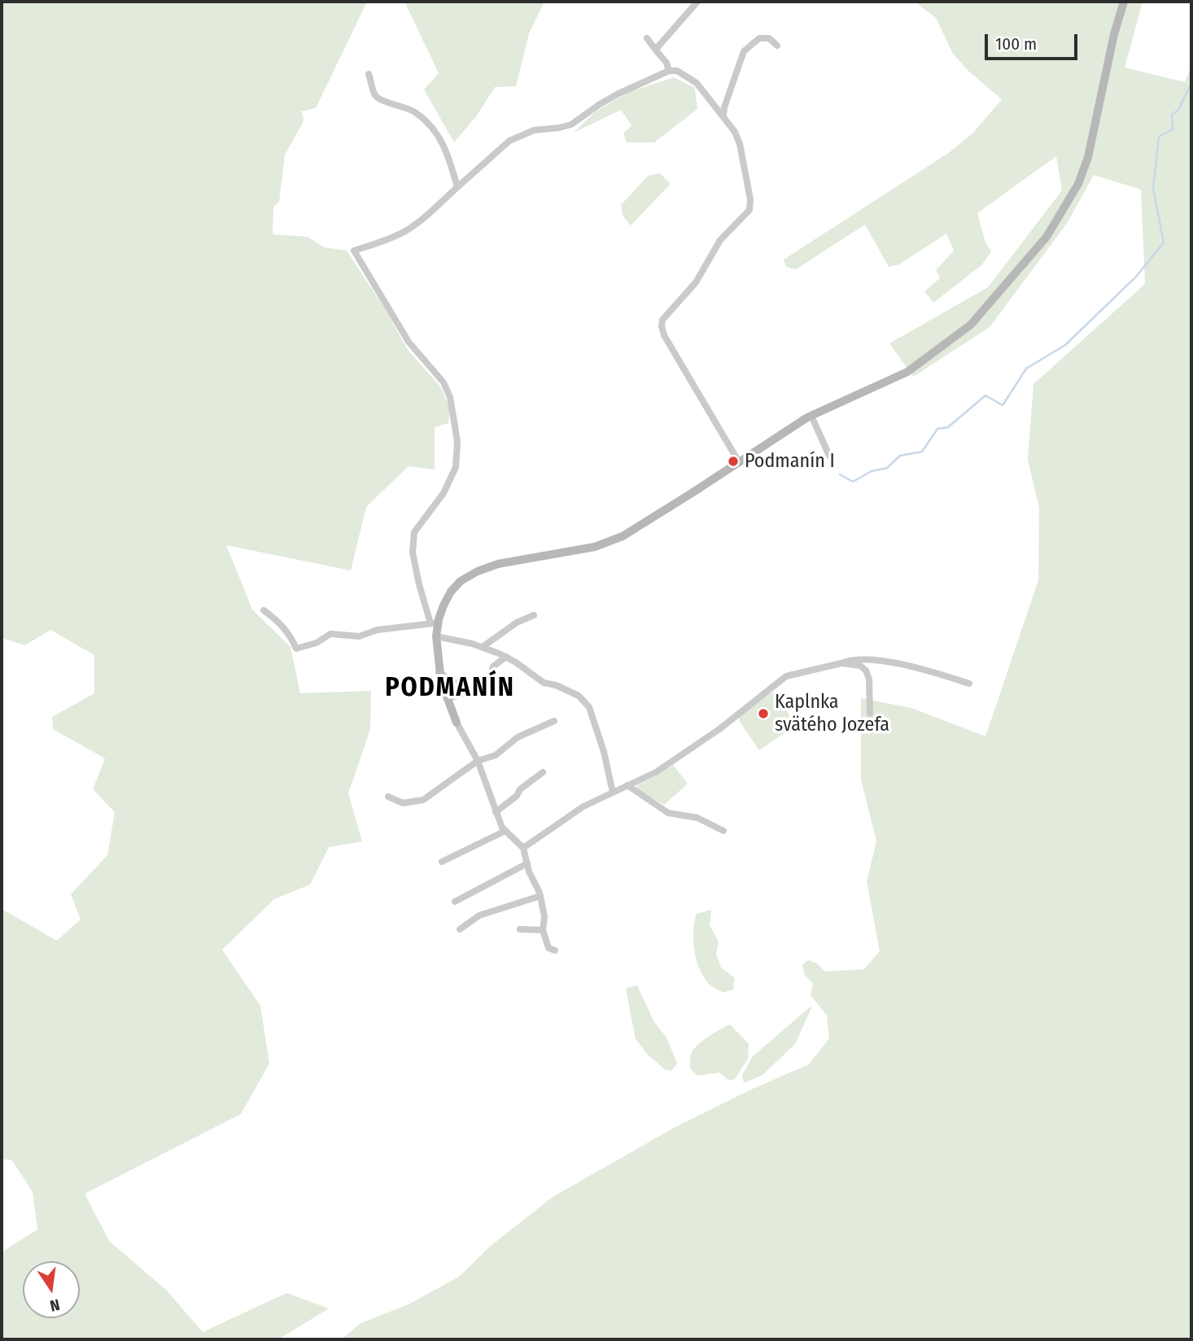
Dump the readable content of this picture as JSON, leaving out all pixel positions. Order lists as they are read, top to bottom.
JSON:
{
  "districts": ["PODMANÍN"],
  "places": ["Podmanín I", "Kaplnka svätého Jozefa"],
  "scale_bar": "100 m",
  "north": "bottom"
}
